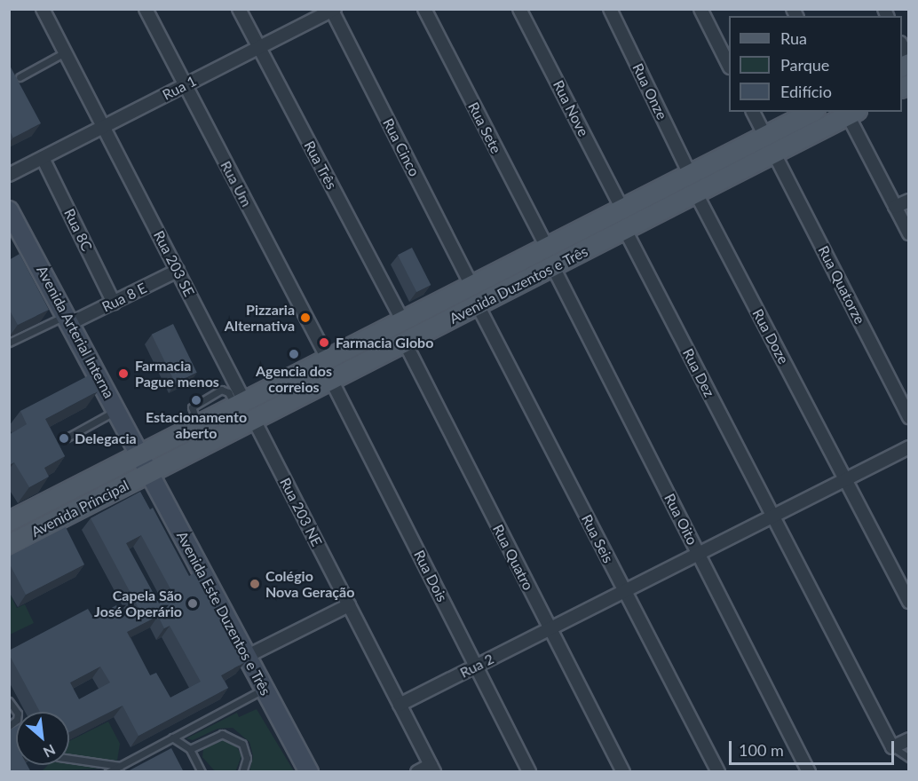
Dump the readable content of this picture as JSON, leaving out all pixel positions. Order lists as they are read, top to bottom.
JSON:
{
  "streets": {
    "main road": [
      "Avenida Duzentos e Três",
      "Avenida Arterial Interna",
      "Avenida Principal",
      "Avenida Este Duzentos e Três"
    ],
    "street": [
      "Rua 1",
      "Rua Onze",
      "Rua Nove",
      "Rua Sete",
      "Rua Cinco",
      "Rua Três",
      "Rua Um",
      "Rua 8C",
      "Rua 203 SE",
      "Rua Quatorze",
      "Rua 8 E",
      "Rua Doze",
      "Rua Dez",
      "Rua 203 NE",
      "Rua Oito",
      "Rua Seis",
      "Rua Quatro",
      "Rua Dois",
      "Rua 2"
    ]
  },
  "crossings": [
    ["Rua 1", "Rua Cinco"],
    ["Rua 1", "Rua Três"],
    ["Rua 1", "Rua Um"],
    ["Rua 1", "Rua 203 SE"],
    ["Rua Onze", "Avenida Duzentos e Três"],
    ["Rua Nove", "Avenida Duzentos e Três"],
    ["Rua Sete", "Avenida Duzentos e Três"],
    ["Rua Cinco", "Avenida Duzentos e Três"],
    ["Rua Três", "Avenida Duzentos e Três"],
    ["Rua Um", "Avenida Duzentos e Três"],
    ["Rua 8C", "Rua 8 E"],
    ["Rua 203 SE", "Avenida Duzentos e Três"],
    ["Rua 203 SE", "Rua 8 E"],
    ["Avenida Duzentos e Três", "Rua Quatorze"],
    ["Avenida Duzentos e Três", "Avenida Arterial Interna"],
    ["Avenida Duzentos e Três", "Rua Doze"],
    ["Avenida Duzentos e Três", "Rua Dez"],
    ["Avenida Duzentos e Três", "Avenida Principal"],
    ["Avenida Duzentos e Três", "Rua 203 NE"],
    ["Avenida Duzentos e Três", "Rua Oito"],
    ["Avenida Duzentos e Três", "Rua Seis"],
    ["Avenida Duzentos e Três", "Rua Quatro"],
    ["Avenida Duzentos e Três", "Rua Dois"],
    ["Avenida Duzentos e Três", "Avenida Este Duzentos e Três"],
    ["Rua 8 E", "Avenida Arterial Interna"],
    ["Avenida Arterial Interna", "Avenida Principal"],
    ["Avenida Arterial Interna", "Avenida Este Duzentos e Três"],
    ["Rua Dez", "Rua 2"],
    ["Avenida Principal", "Avenida Este Duzentos e Três"],
    ["Rua 203 NE", "Rua 2"],
    ["Rua Oito", "Rua 2"],
    ["Rua Seis", "Rua 2"],
    ["Rua Quatro", "Rua 2"],
    ["Rua Dois", "Rua 2"]
  ],
  "places": [
    "Pizzaria Alternativa",
    "Farmacia Globo",
    "Agencia dos correios",
    "Farmacia Pague menos",
    "Estacionamento aberto",
    "Delegacia",
    "Colégio Nova Geração",
    "Capela São José Operário"
  ],
  "legend": ["Rua", "Parque", "Edifício"],
  "scale_bar": "100 m",
  "north": "bottom right"
}
